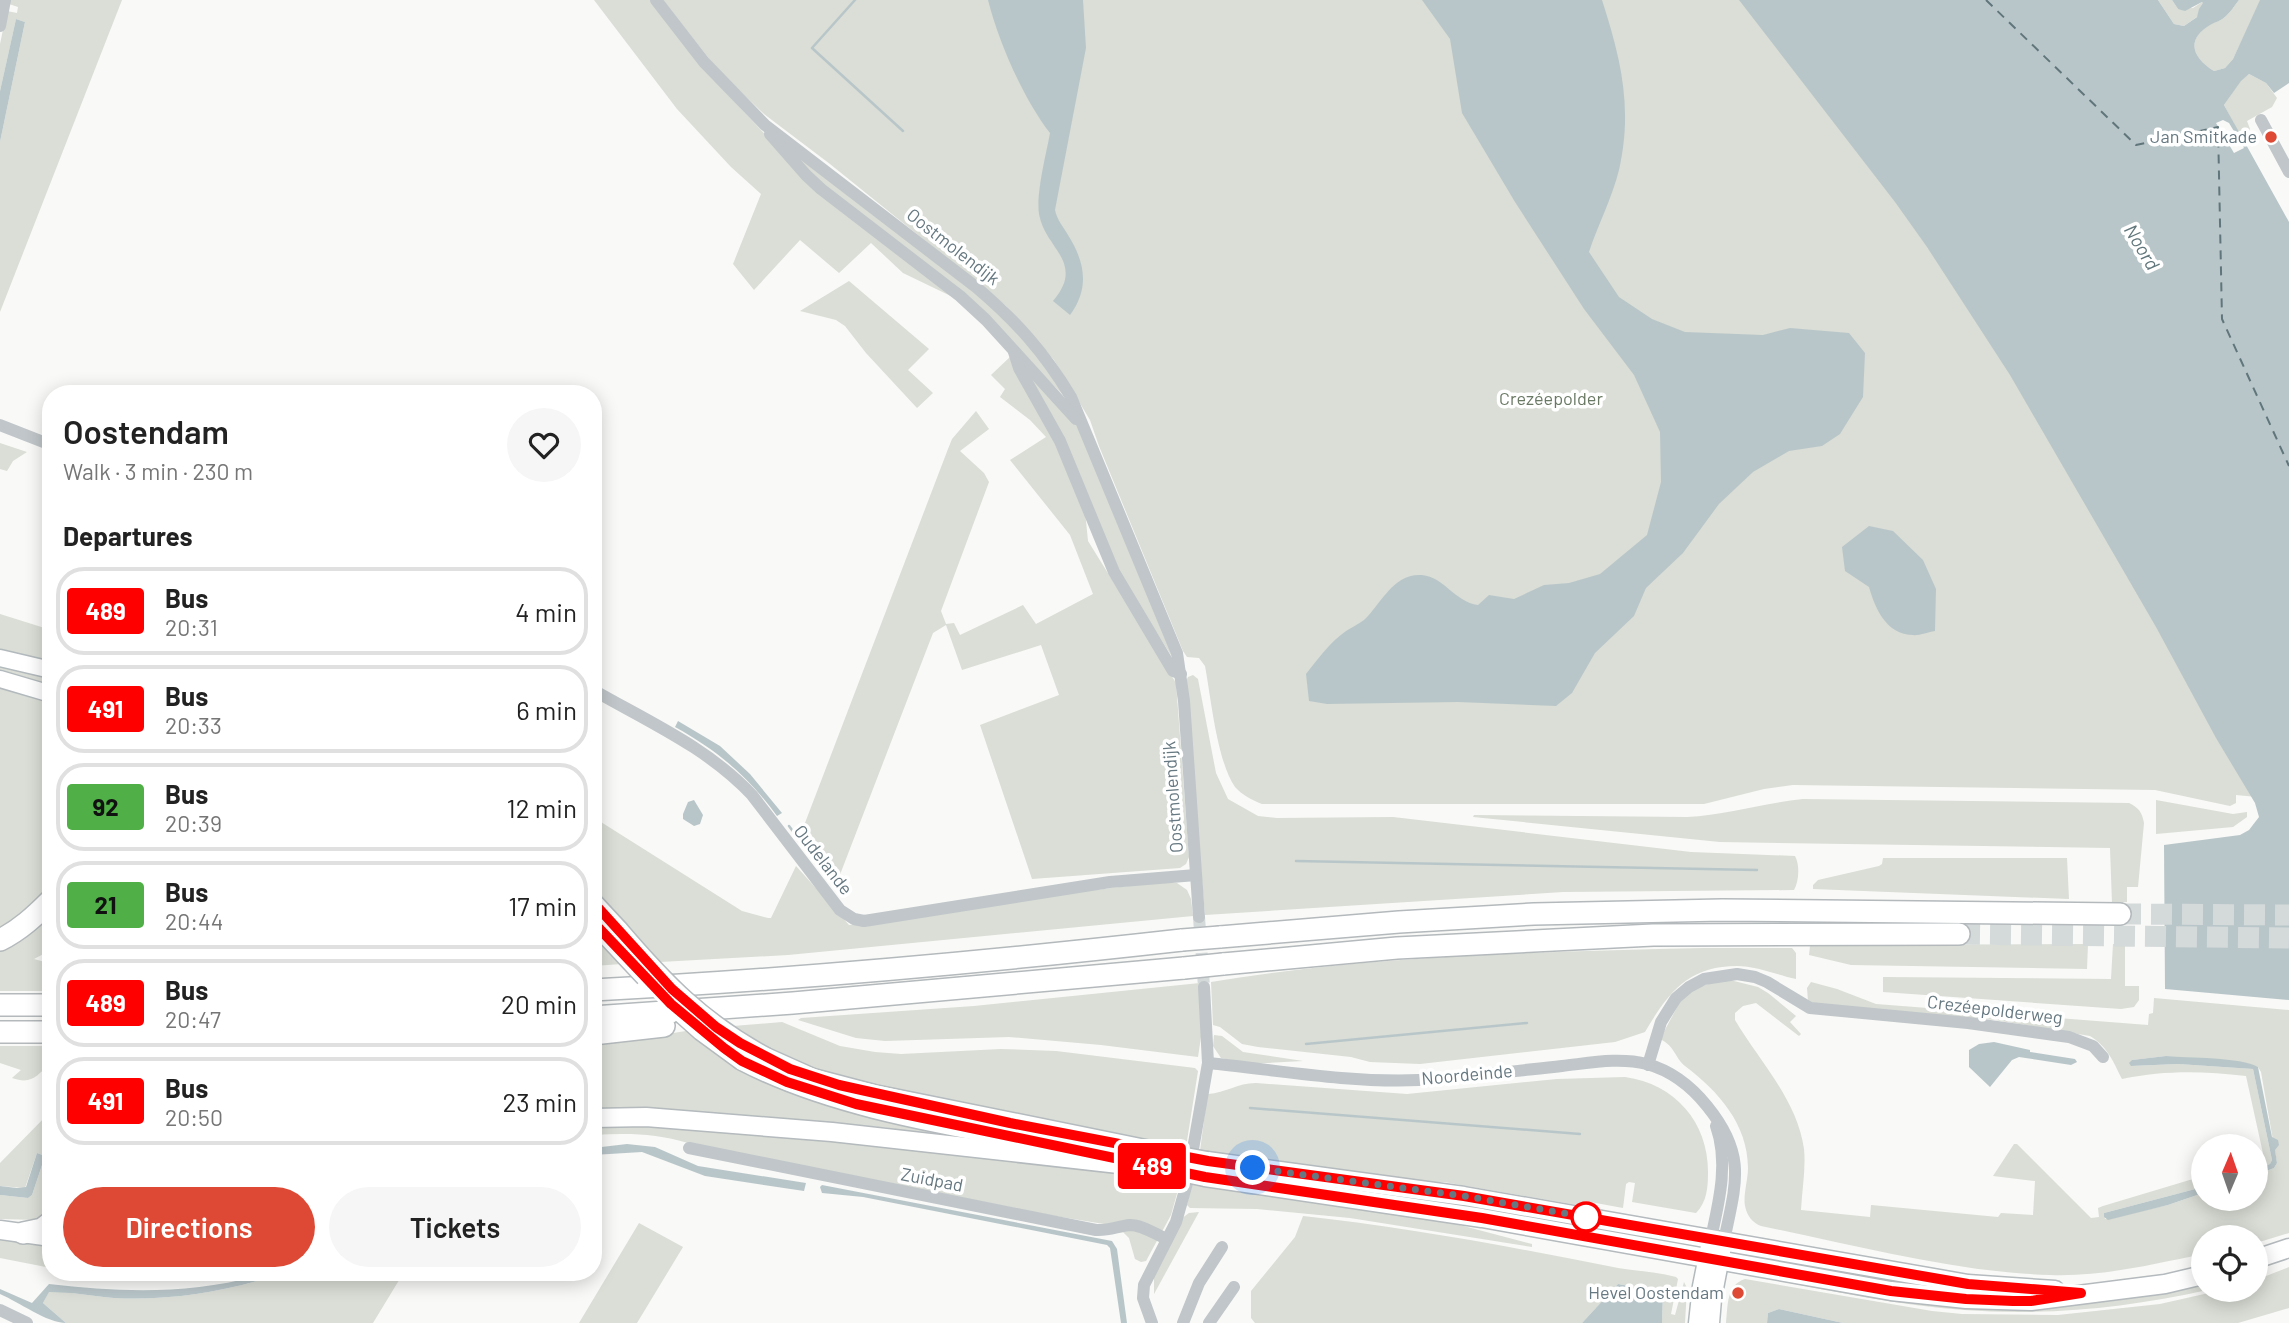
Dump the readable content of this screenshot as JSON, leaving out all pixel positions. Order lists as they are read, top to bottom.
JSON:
{
  "streets": {
    "main road": ["Noordeinde"],
    "street": [
      "Oostmolendijk",
      "Oudelande",
      "Crezéepolderweg",
      "Zuidpad"
    ]
  },
  "crossings": [
    ["Oostmolendijk", "Oudelande"],
    ["Crezéepolderweg", "Noordeinde"]
  ],
  "water": ["Noord"],
  "parks": ["Crezéepolder"],
  "places": ["Jan Smitkade", "Hevel Oostendam"],
  "lines": ["bus line 489"],
  "north": "top",
  "page": {
    "on_map": "489",
    "heading": [
      ["Oostendam", "Walk · 3 min · 230 m"],
      "Departures"
    ],
    "list": [
      {
        "mark": "489",
        "name": "Bus",
        "note": "20:31",
        "value": "4 min"
      },
      {
        "mark": "491",
        "name": "Bus",
        "note": "20:33",
        "value": "6 min"
      },
      {
        "mark": "92",
        "name": "Bus",
        "note": "20:39",
        "value": "12 min"
      },
      {
        "mark": "21",
        "name": "Bus",
        "note": "20:44",
        "value": "17 min"
      },
      {
        "mark": "489",
        "name": "Bus",
        "note": "20:47",
        "value": "20 min"
      },
      {
        "mark": "491",
        "name": "Bus",
        "note": "20:50",
        "value": "23 min"
      }
    ],
    "buttons": ["Directions", "Tickets"]
  }
}
